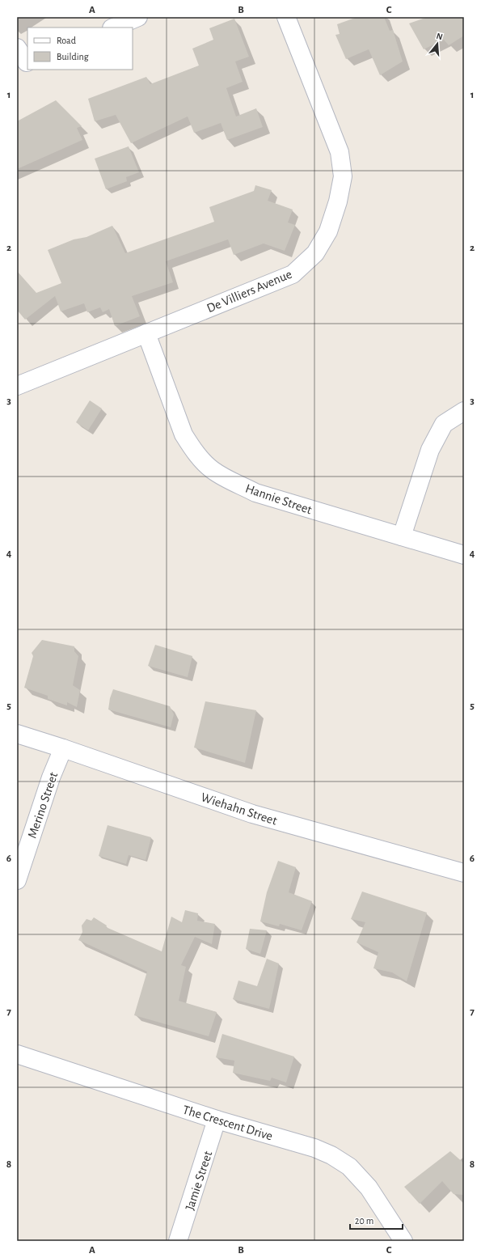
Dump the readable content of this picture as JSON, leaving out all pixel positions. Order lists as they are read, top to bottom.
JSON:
{
  "streets": {
    "street": [
      "De Villiers Avenue",
      "Hannie Street",
      "Merino Street",
      "Wiehahn Street",
      "The Crescent Drive",
      "Jamie Street"
    ]
  },
  "crossings": [
    ["De Villiers Avenue", "Hannie Street"],
    ["Merino Street", "Wiehahn Street"],
    ["The Crescent Drive", "Jamie Street"]
  ],
  "legend": ["Road", "Building"],
  "scale_bar": "20 m",
  "north": "top",
  "grid": {
    "columns": ["A", "B", "C"],
    "rows": [
      "1",
      "2",
      "3",
      "4",
      "5",
      "6",
      "7",
      "8"
    ]
  }
}
